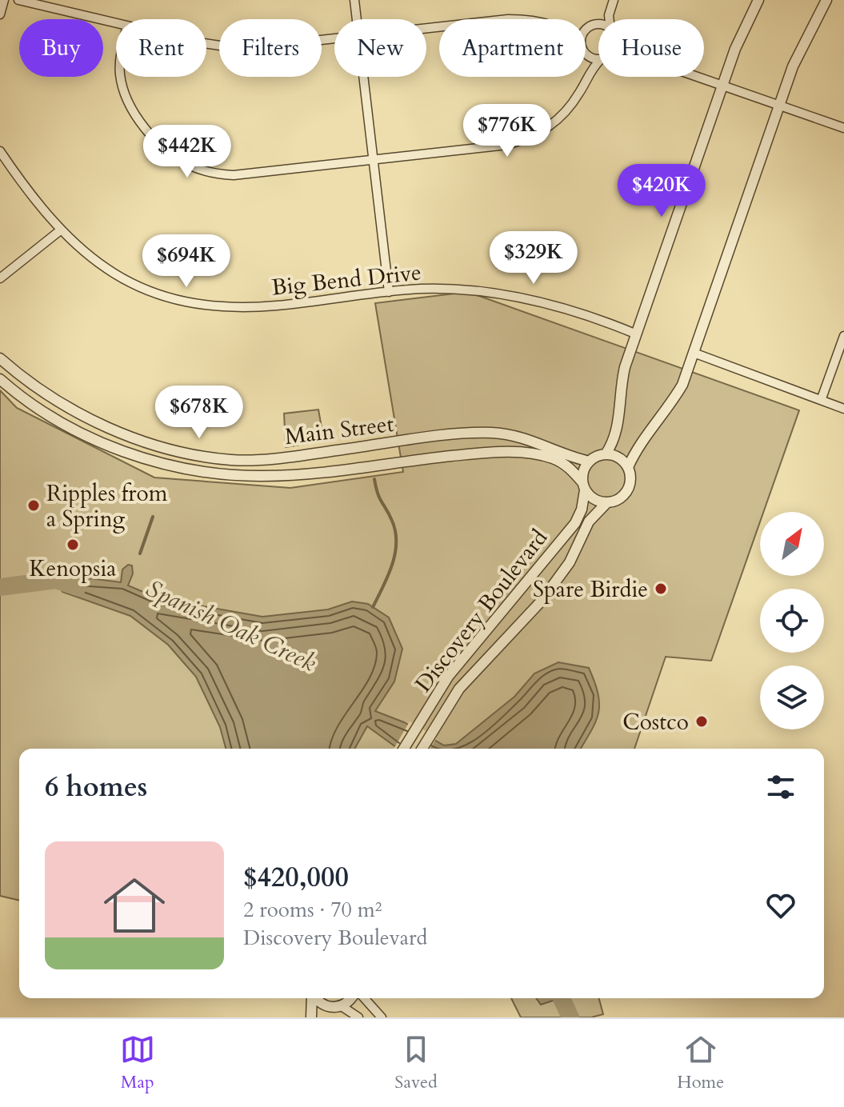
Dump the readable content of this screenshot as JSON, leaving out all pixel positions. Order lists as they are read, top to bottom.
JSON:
{
  "streets": {
    "street": ["Big Bend Drive", "Main Street", "Discovery Boulevard"]
  },
  "crossings": [
    ["Main Street", "Discovery Boulevard"]
  ],
  "water": ["Spanish Oak Creek"],
  "places": [
    "Ripples from a Spring",
    "Kenopsia",
    "Spare Birdie",
    "Costco"
  ],
  "north": "top right",
  "page": {
    "chip": [
      "Buy",
      "Rent",
      "Filters",
      "New",
      "Apartment",
      "House"
    ],
    "price": [
      "$776K",
      "$442K",
      "$420K",
      "$329K",
      "$694K",
      "$678K"
    ],
    "heading": "6 homes",
    "list": [
      {
        "name": "$420,000",
        "note": "2 rooms · 70 m² · Discovery Boulevard"
      }
    ],
    "tabs": ["Map", "Saved", "Home"]
  }
}
